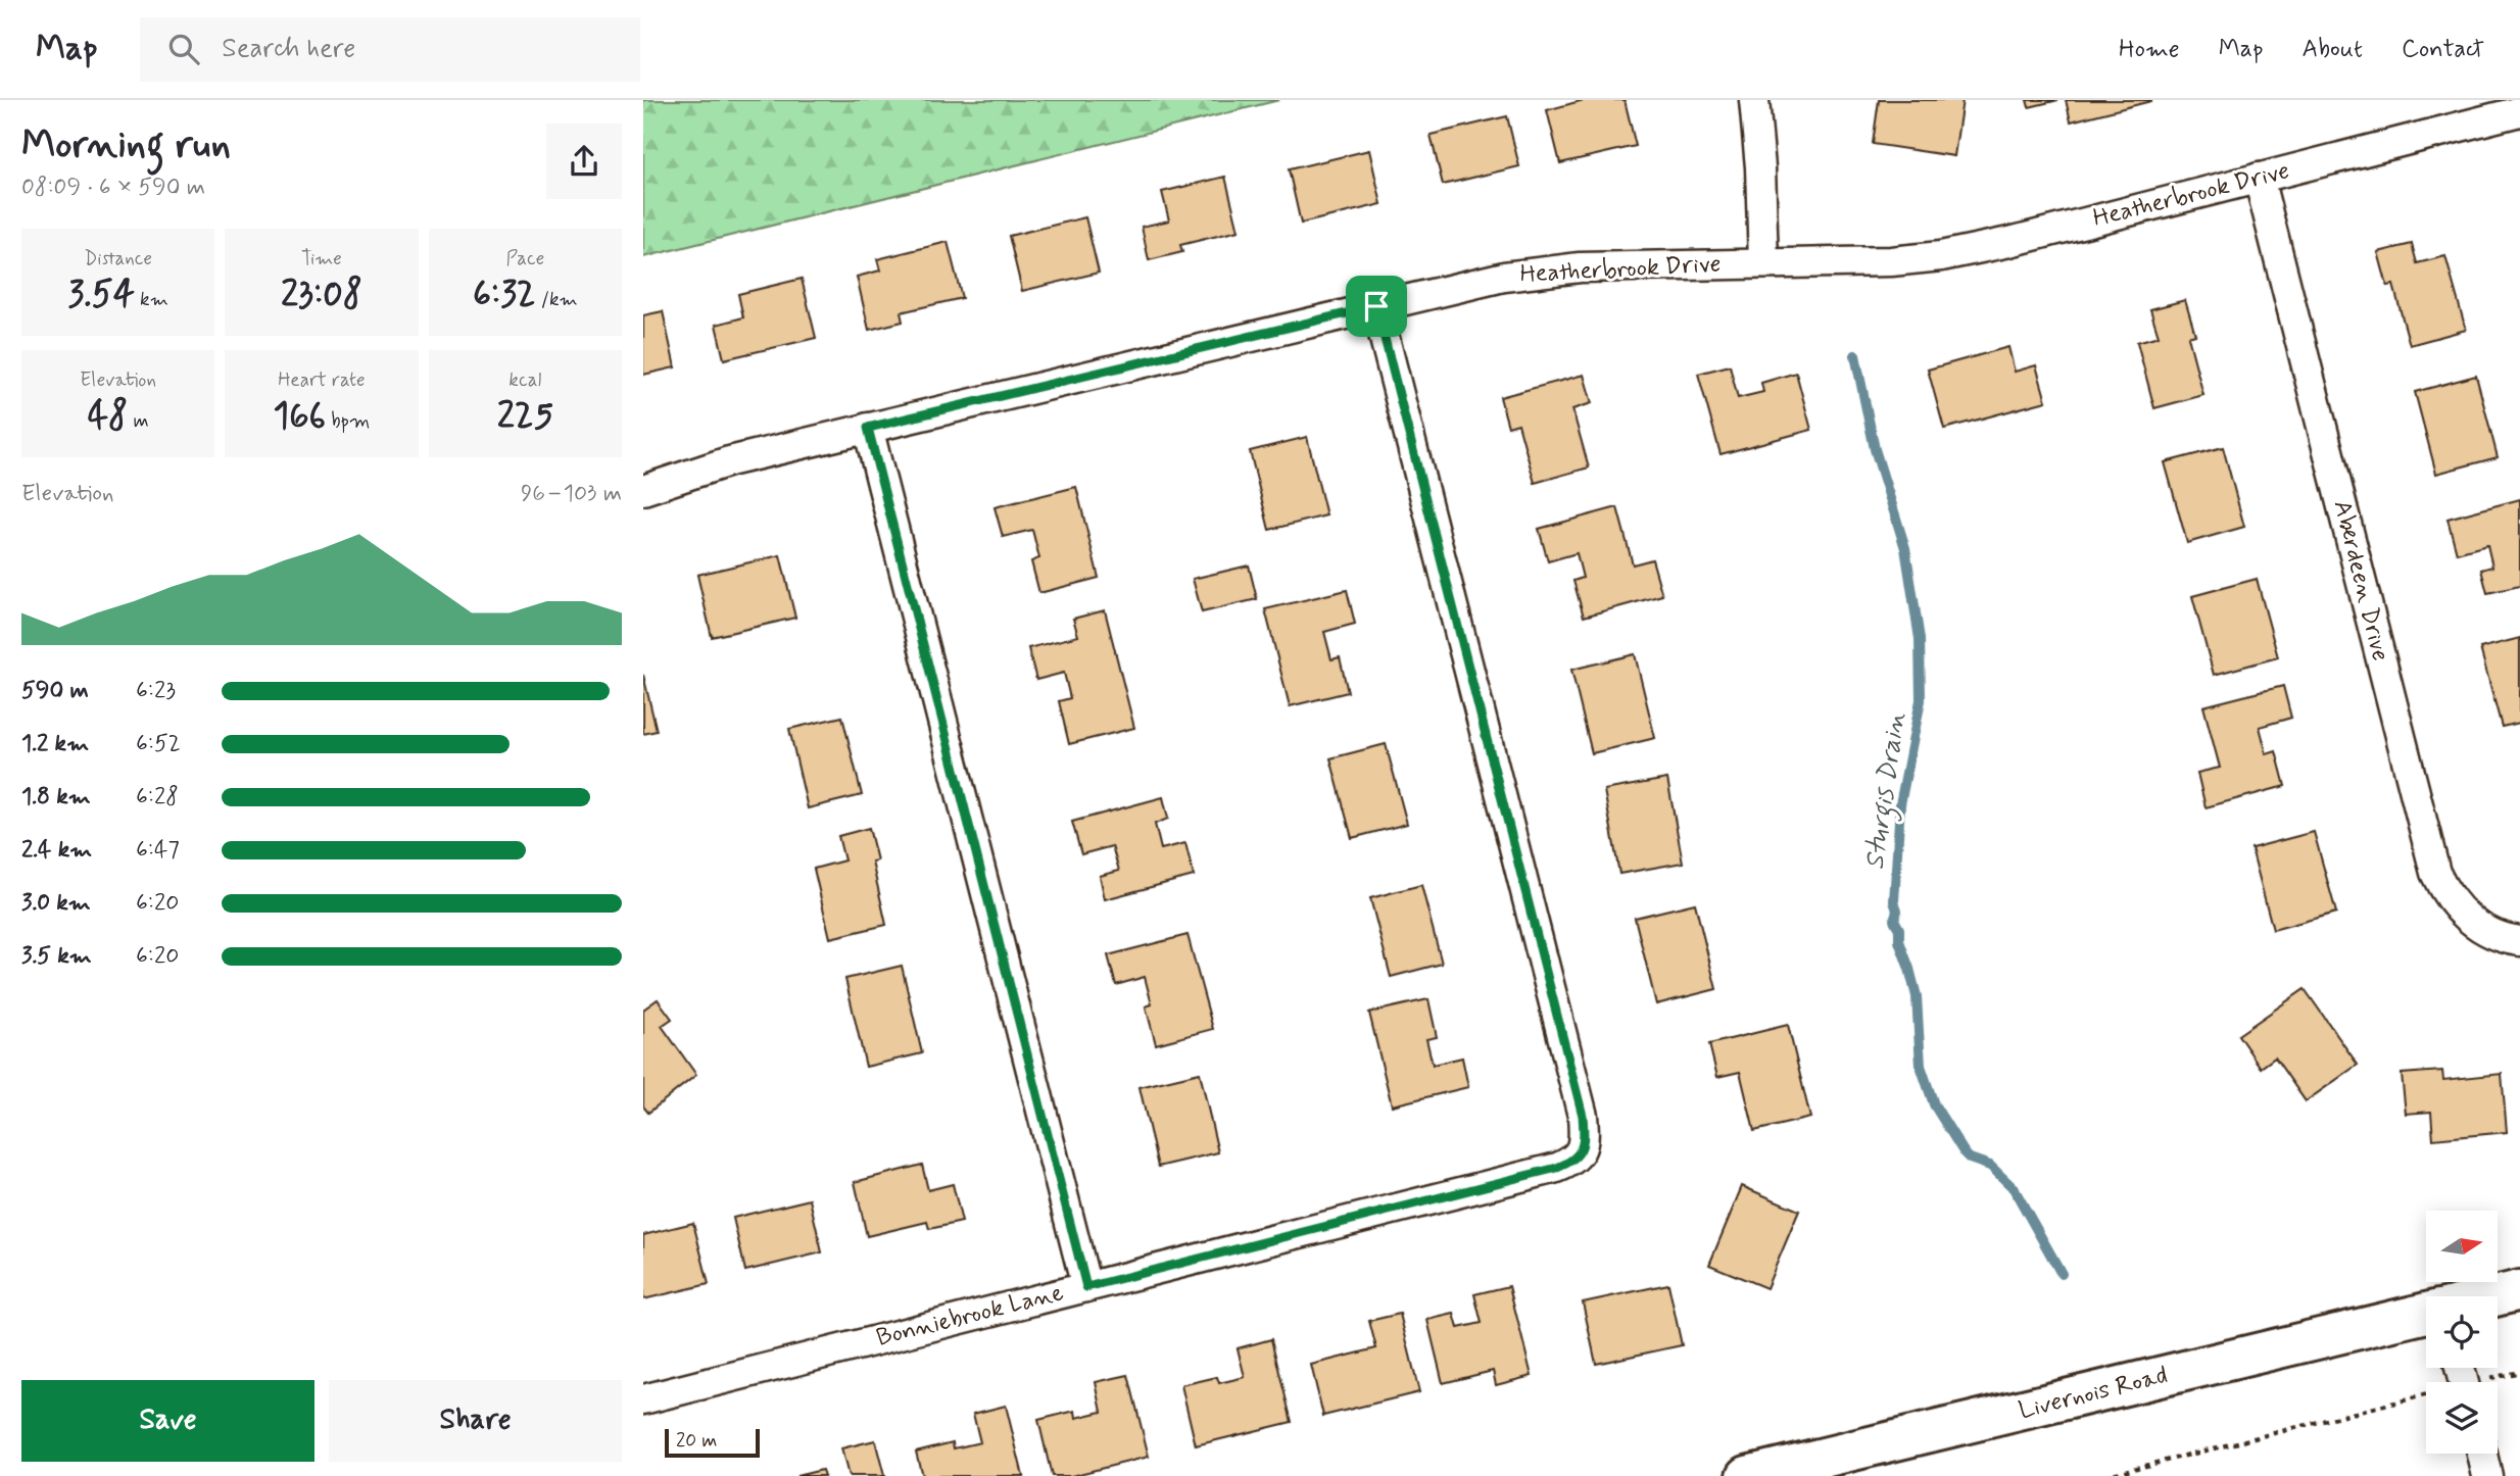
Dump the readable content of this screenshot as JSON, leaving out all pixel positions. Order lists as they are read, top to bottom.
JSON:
{
  "streets": {
    "main road": ["Livernois Road"],
    "street": ["Heatherbrook Drive", "Aberdeen Drive", "Bonniebrook Lane"]
  },
  "crossings": [
    ["Heatherbrook Drive", "Aberdeen Drive"],
    ["Heatherbrook Drive", "Bonniebrook Lane"]
  ],
  "water": ["Sturgis Drain"],
  "scale_bar": "20 m",
  "north": "right",
  "page": {
    "header": "Map",
    "search": "Search here",
    "nav": [
      "Home",
      "Map",
      "About",
      "Contact"
    ],
    "heading": ["Morning run", "08:09 · 6 × 590 m"],
    "stats": [
      ["Distance", "3.54 km"],
      ["Time", "23:08"],
      ["Pace", "6:32 /km"],
      ["Elevation", "48 m"],
      ["Heart rate", "166 bpm"],
      ["kcal", "225"]
    ],
    "chart": ["Elevation", "96–103 m"],
    "list": [
      {
        "name": "590 m",
        "note": "6:23"
      },
      {
        "name": "1.2 km",
        "note": "6:52"
      },
      {
        "name": "1.8 km",
        "note": "6:28"
      },
      {
        "name": "2.4 km",
        "note": "6:47"
      },
      {
        "name": "3.0 km",
        "note": "6:20"
      },
      {
        "name": "3.5 km",
        "note": "6:20"
      }
    ],
    "buttons": ["Save", "Share"],
    "scale": "20 m"
  }
}
